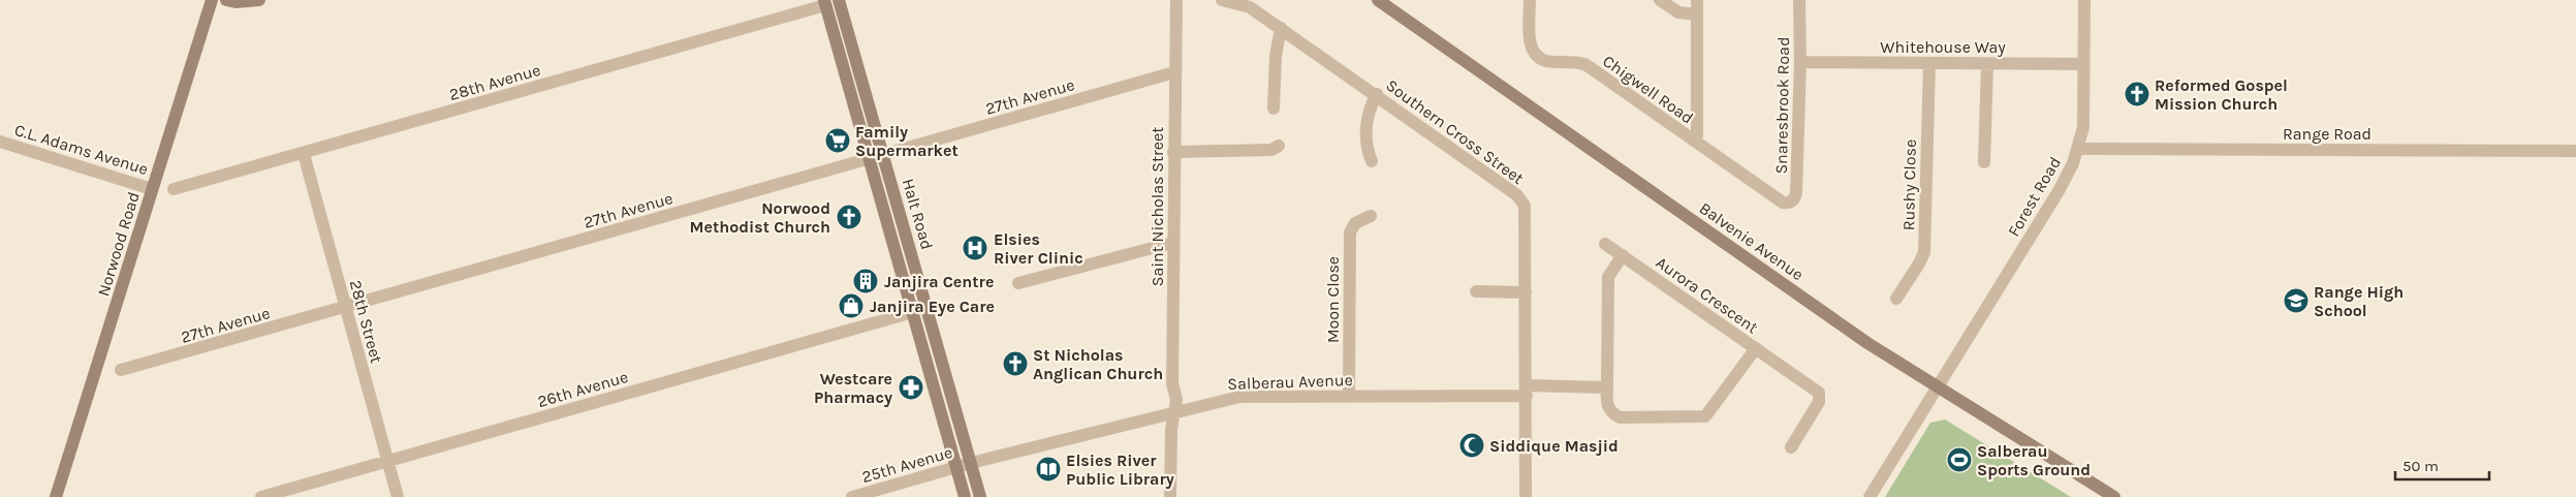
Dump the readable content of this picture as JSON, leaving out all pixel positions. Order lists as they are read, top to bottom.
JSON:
{
  "streets": {
    "street": [
      "Whitehouse Way",
      "28th Avenue",
      "Chigwell Road",
      "27th Avenue",
      "Snaresbrook Road",
      "Southern Cross Street",
      "Range Road",
      "C.L. Adams Avenue",
      "Rushy Close",
      "Forest Road",
      "Saint Nicholas Street",
      "Halt Road",
      "Balvenie Avenue",
      "Norwood Road",
      "Aurora Crescent",
      "Moon Close",
      "28th Street",
      "Salberau Avenue",
      "26th Avenue",
      "25th Avenue"
    ]
  },
  "crossings": [
    ["Whitehouse Way", "Snaresbrook Road"],
    ["Whitehouse Way", "Rushy Close"],
    ["Whitehouse Way", "Forest Road"],
    ["28th Avenue", "Halt Road"],
    ["28th Avenue", "28th Street"],
    ["Chigwell Road", "Snaresbrook Road"],
    ["27th Avenue", "Saint Nicholas Street"],
    ["27th Avenue", "Halt Road"],
    ["27th Avenue", "28th Street"],
    ["Southern Cross Street", "Salberau Avenue"],
    ["Range Road", "Forest Road"],
    ["C.L. Adams Avenue", "Norwood Road"],
    ["Forest Road", "Balvenie Avenue"],
    ["Saint Nicholas Street", "Salberau Avenue"],
    ["Halt Road", "Salberau Avenue"],
    ["Halt Road", "26th Avenue"],
    ["Halt Road", "25th Avenue"],
    ["Moon Close", "Salberau Avenue"],
    ["28th Street", "26th Avenue"],
    ["Salberau Avenue", "25th Avenue"]
  ],
  "places": {
    "church": ["Reformed Gospel Mission Church", "Norwood Methodist Church", "St Nicholas Anglican Church"],
    "supermarket": ["Family Supermarket"],
    "hospital": ["Elsies River Clinic"],
    "building": ["Janjira Centre"],
    "school or university": ["Range High School"],
    "shop": ["Janjira Eye Care"],
    "pharmacy": ["Westcare Pharmacy"],
    "mosque": ["Siddique Masjid"],
    "sports": ["Salberau Sports Ground"],
    "library": ["Elsies River Public Library"]
  },
  "scale_bar": "50 m"
}
